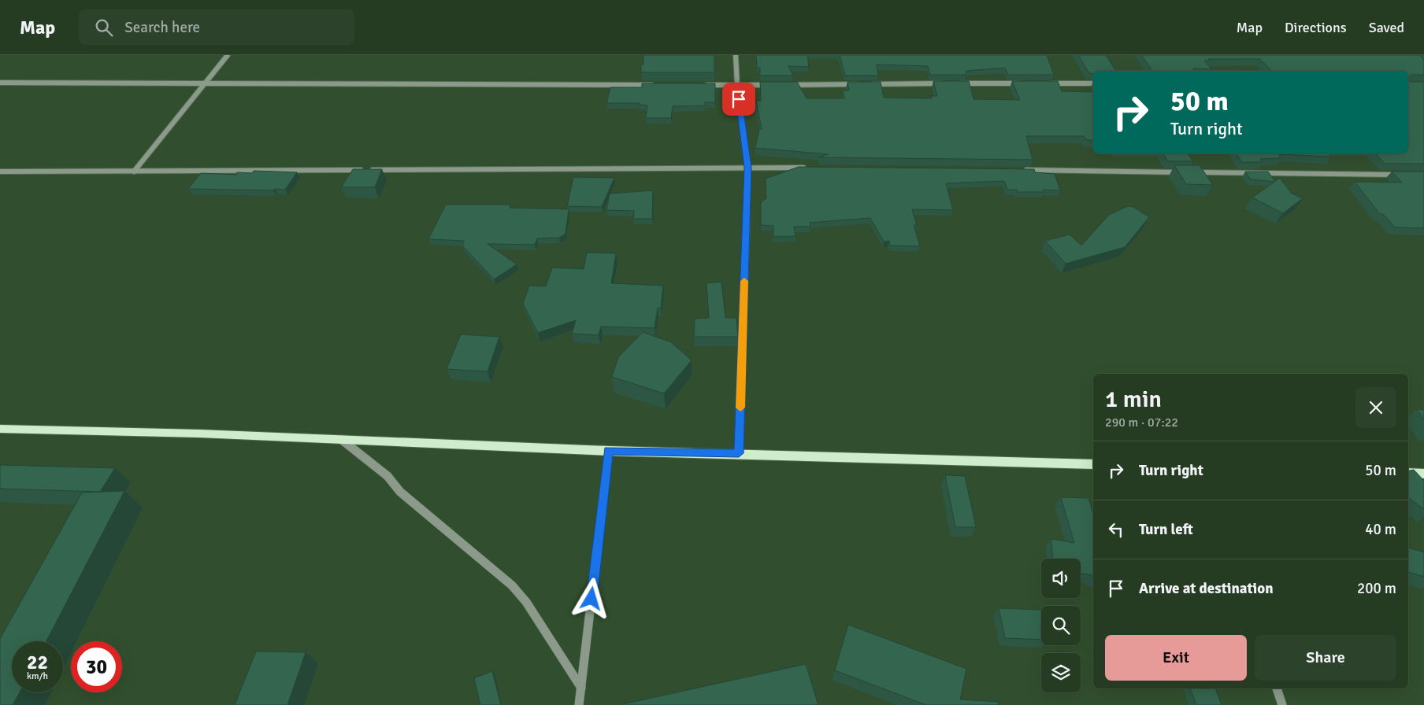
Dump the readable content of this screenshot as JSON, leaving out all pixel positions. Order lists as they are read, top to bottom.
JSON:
{
  "page": {
    "header": "Map",
    "search": "Search here",
    "nav": ["Map", "Directions", "Saved"],
    "turn": ["50 m", "Turn right"],
    "heading": ["1 min", "290 m · 07:22"],
    "list": [
      {
        "name": "Turn right",
        "value": "50 m"
      },
      {
        "name": "Turn left",
        "value": "40 m"
      },
      {
        "name": "Arrive at destination",
        "value": "200 m"
      }
    ],
    "buttons": ["Exit", "Share"],
    "speed": "22 km/h",
    "limit": "30"
  }
}
